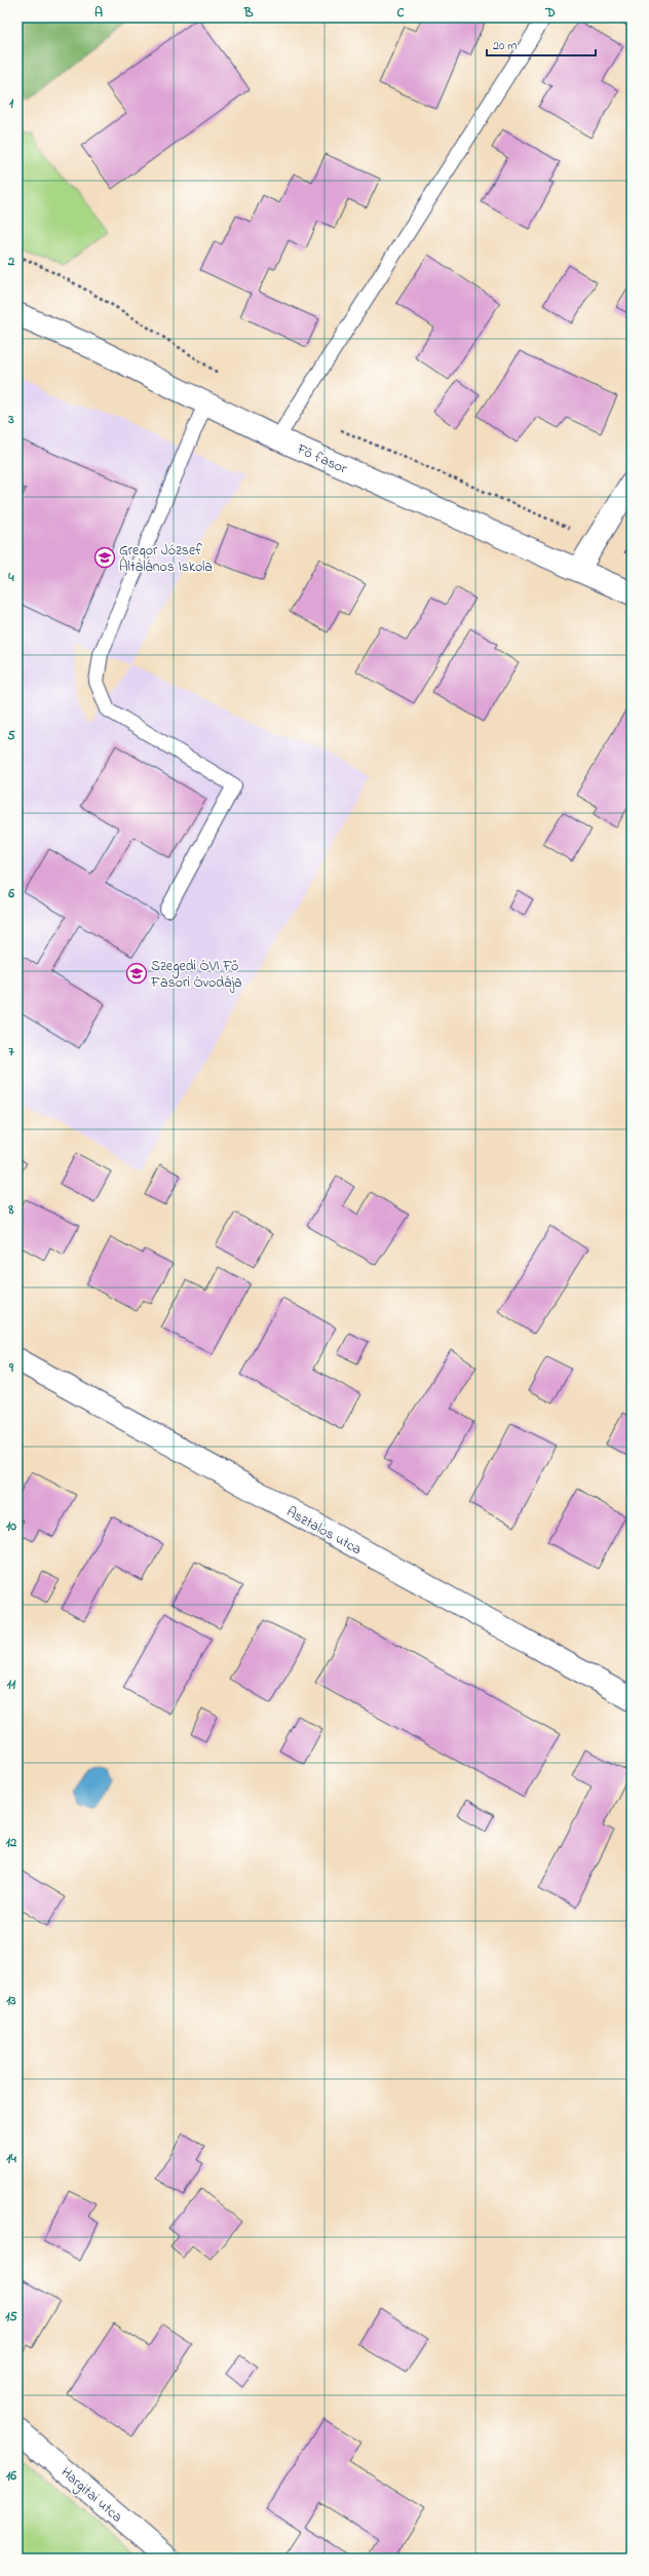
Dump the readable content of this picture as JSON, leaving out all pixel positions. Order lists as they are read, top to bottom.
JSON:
{
  "streets": {
    "street": ["Fő fasor", "Asztalos utca", "Hargitai utca"]
  },
  "places": {
    "school or university": ["Gregor József Általános Iskola", "Szegedi ÓVI Fő Fasori Óvodája"]
  },
  "scale_bar": "20 m",
  "grid": {
    "columns": [
      "A",
      "B",
      "C",
      "D"
    ],
    "rows": [
      "1",
      "2",
      "3",
      "4",
      "5",
      "6",
      "7",
      "8",
      "9",
      "10",
      "11",
      "12",
      "13",
      "14",
      "15",
      "16"
    ]
  }
}
